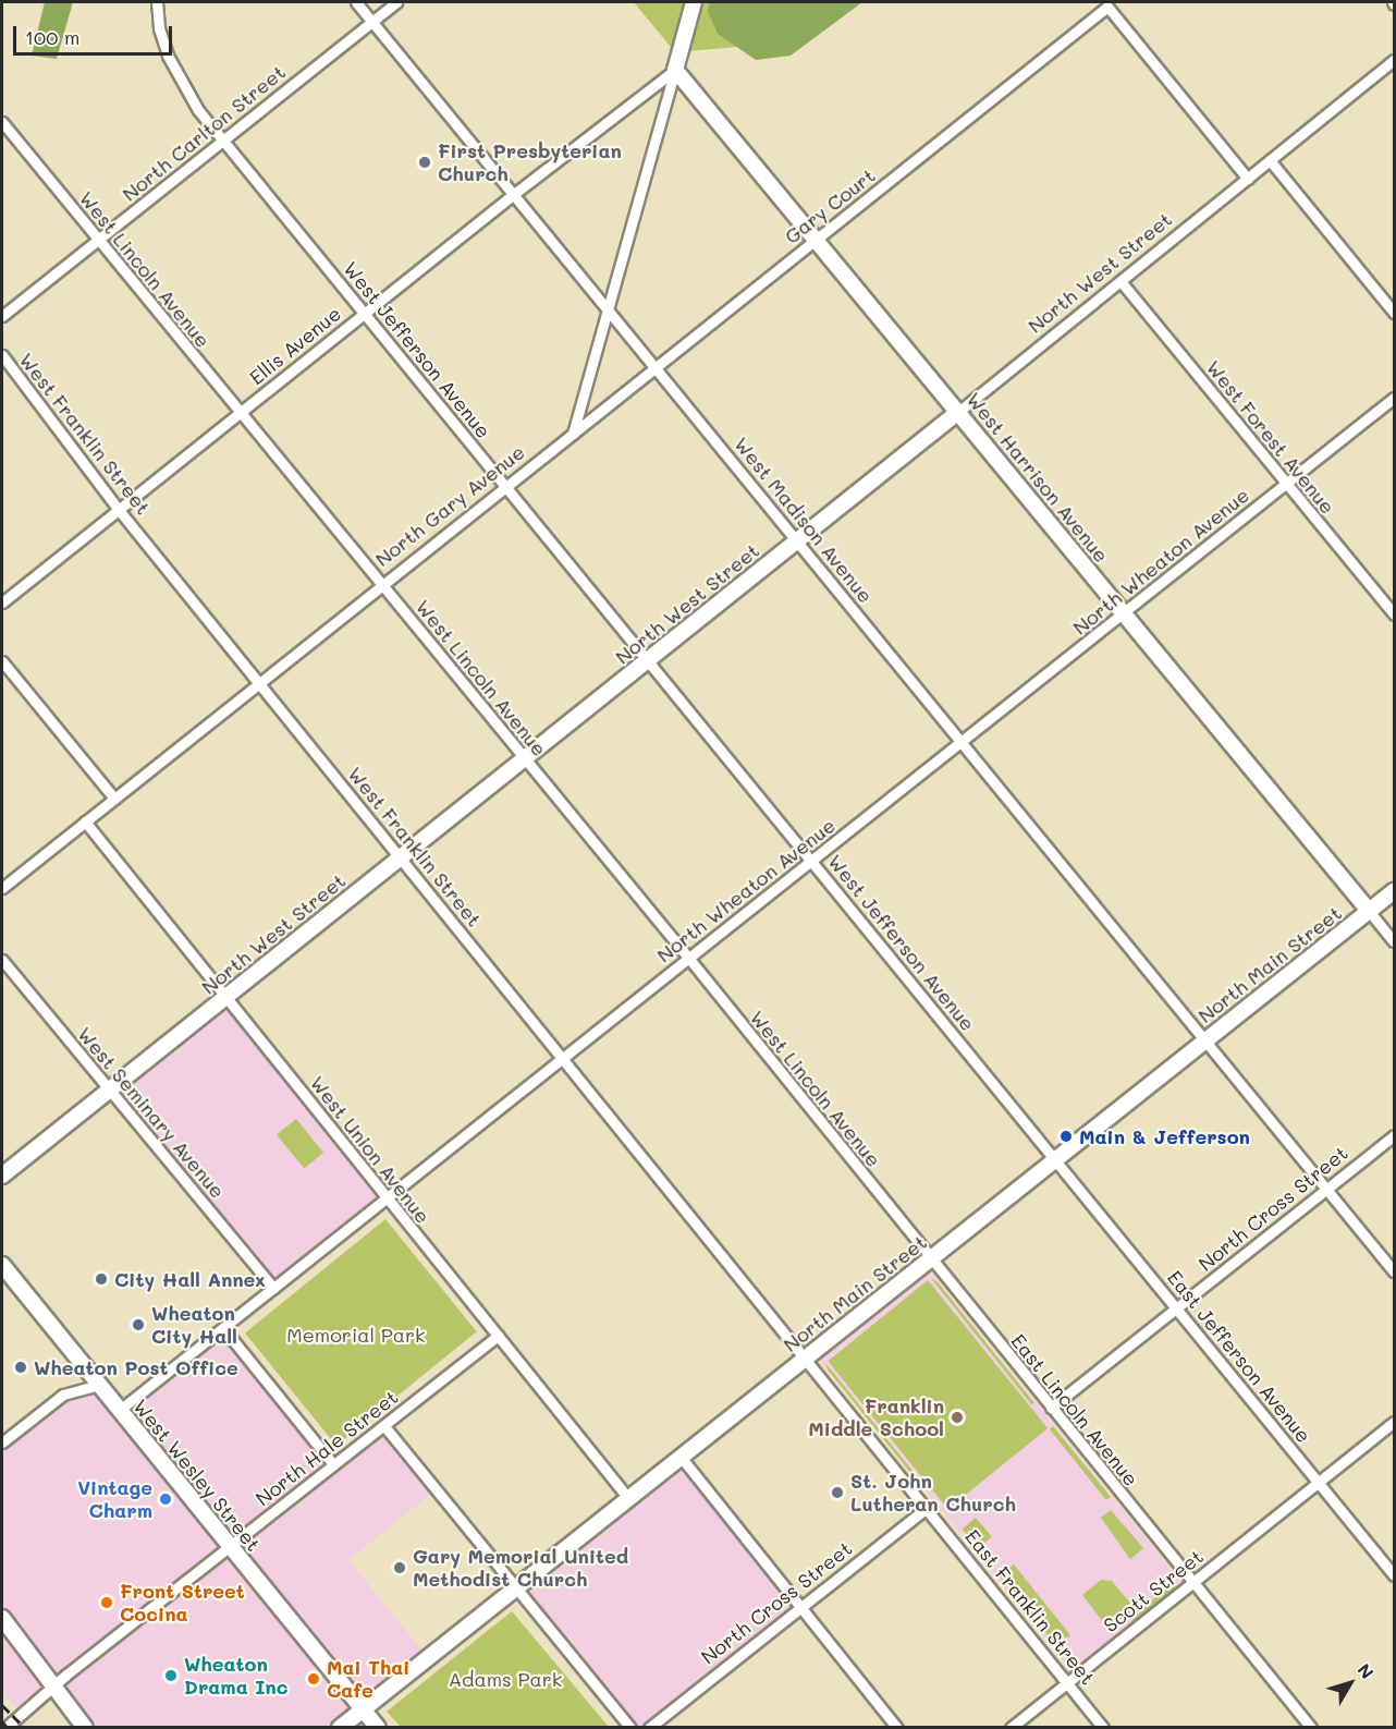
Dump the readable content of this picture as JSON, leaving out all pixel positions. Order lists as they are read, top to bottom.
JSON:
{
  "streets": {
    "street": [
      "North Carlton Street",
      "Gary Court",
      "West Lincoln Avenue",
      "North West Street",
      "Ellis Avenue",
      "West Jefferson Avenue",
      "West Franklin Street",
      "West Forest Avenue",
      "West Harrison Avenue",
      "North Gary Avenue",
      "West Madison Avenue",
      "North Wheaton Avenue",
      "North Main Street",
      "West Seminary Avenue",
      "West Union Avenue",
      "North Cross Street",
      "East Jefferson Avenue",
      "East Lincoln Avenue",
      "North Hale Street",
      "West Wesley Street",
      "Scott Street",
      "East Franklin Street"
    ]
  },
  "crossings": [
    ["North Carlton Street", "West Lincoln Avenue"],
    ["North Carlton Street", "West Jefferson Avenue"],
    ["North Carlton Street", "West Madison Avenue"],
    ["Gary Court", "North West Street"],
    ["Gary Court", "West Harrison Avenue"],
    ["Gary Court", "North Gary Avenue"],
    ["Gary Court", "West Madison Avenue"],
    ["West Lincoln Avenue", "North West Street"],
    ["West Lincoln Avenue", "Ellis Avenue"],
    ["West Lincoln Avenue", "North Gary Avenue"],
    ["West Lincoln Avenue", "North Wheaton Avenue"],
    ["West Lincoln Avenue", "North Main Street"],
    ["West Lincoln Avenue", "East Lincoln Avenue"],
    ["North West Street", "West Jefferson Avenue"],
    ["North West Street", "West Franklin Street"],
    ["North West Street", "West Forest Avenue"],
    ["North West Street", "West Harrison Avenue"],
    ["North West Street", "West Madison Avenue"],
    ["North West Street", "West Seminary Avenue"],
    ["North West Street", "West Union Avenue"],
    ["Ellis Avenue", "West Jefferson Avenue"],
    ["Ellis Avenue", "West Franklin Street"],
    ["Ellis Avenue", "West Harrison Avenue"],
    ["Ellis Avenue", "West Madison Avenue"],
    ["West Jefferson Avenue", "North Gary Avenue"],
    ["West Jefferson Avenue", "North Wheaton Avenue"],
    ["West Jefferson Avenue", "North Main Street"],
    ["West Jefferson Avenue", "East Jefferson Avenue"],
    ["West Franklin Street", "North Gary Avenue"],
    ["West Franklin Street", "North Wheaton Avenue"],
    ["West Franklin Street", "North Main Street"],
    ["West Franklin Street", "East Franklin Street"],
    ["West Forest Avenue", "North Wheaton Avenue"],
    ["West Harrison Avenue", "North Wheaton Avenue"],
    ["West Harrison Avenue", "North Main Street"],
    ["North Gary Avenue", "West Union Avenue"],
    ["West Madison Avenue", "North Wheaton Avenue"],
    ["West Madison Avenue", "North Main Street"],
    ["West Madison Avenue", "North Cross Street"],
    ["North Wheaton Avenue", "West Seminary Avenue"],
    ["North Wheaton Avenue", "West Union Avenue"],
    ["North Wheaton Avenue", "West Wesley Street"],
    ["North Main Street", "West Union Avenue"],
    ["North Main Street", "East Jefferson Avenue"],
    ["North Main Street", "East Lincoln Avenue"],
    ["North Main Street", "West Wesley Street"],
    ["North Main Street", "East Franklin Street"],
    ["West Union Avenue", "North Hale Street"],
    ["North Cross Street", "East Jefferson Avenue"],
    ["North Cross Street", "East Lincoln Avenue"],
    ["North Cross Street", "East Franklin Street"],
    ["East Jefferson Avenue", "Scott Street"],
    ["East Lincoln Avenue", "Scott Street"],
    ["North Hale Street", "West Wesley Street"],
    ["Scott Street", "East Franklin Street"]
  ],
  "parks": ["Memorial Park", "Adams Park"],
  "places": [
    "First Presbyterian Church",
    "Main & Jefferson",
    "City Hall Annex",
    "Wheaton City Hall",
    "Wheaton Post Office",
    "Franklin Middle School",
    "St. John Lutheran Church",
    "Vintage Charm",
    "Gary Memorial United Methodist Church",
    "Front Street Cocina",
    "Wheaton Drama Inc",
    "Mai Thai Cafe"
  ],
  "scale_bar": "100 m",
  "north": "top right"
}
